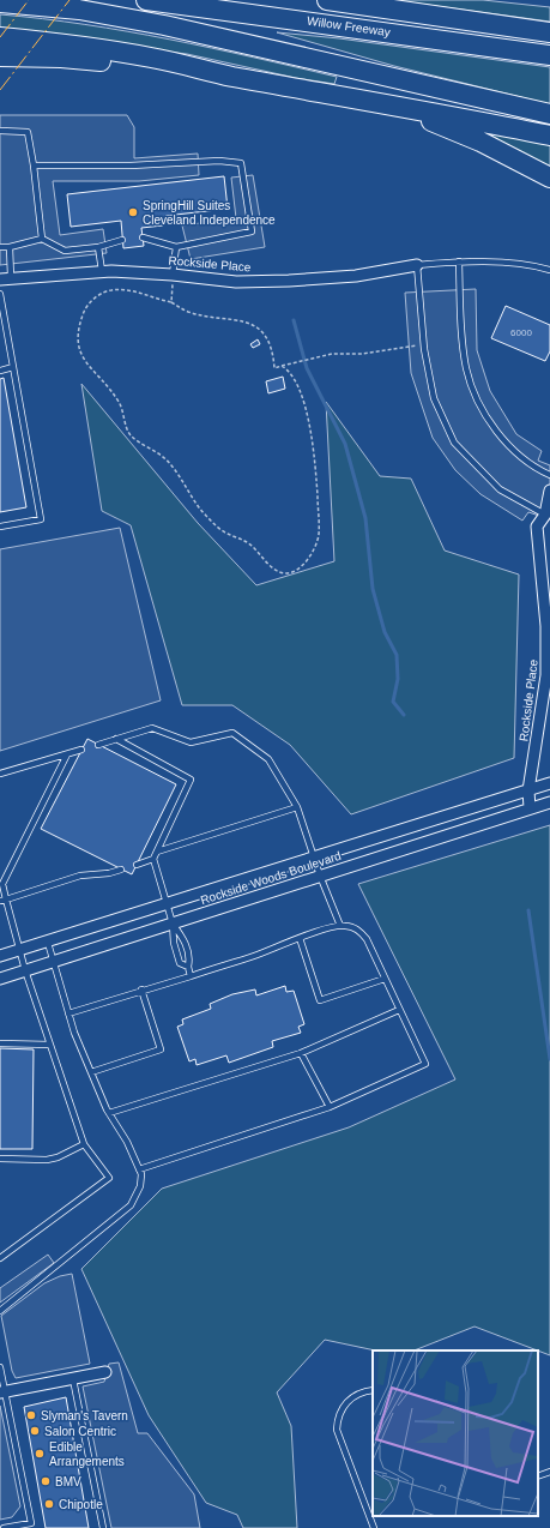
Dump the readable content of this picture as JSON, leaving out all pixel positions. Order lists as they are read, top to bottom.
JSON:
{
  "streets": {
    "highway": ["Willow Freeway"],
    "street": ["Rockside Place", "Rockside Woods Boulevard"]
  },
  "crossings": [
    ["Rockside Place", "Rockside Woods Boulevard"]
  ],
  "places": [
    "SpringHill Suites Cleveland Independence",
    "Slyman's Tavern",
    "Salon Centric",
    "Edible Arrangements",
    "BMV",
    "Chipotle"
  ],
  "house_numbers": ["6000"]
}
